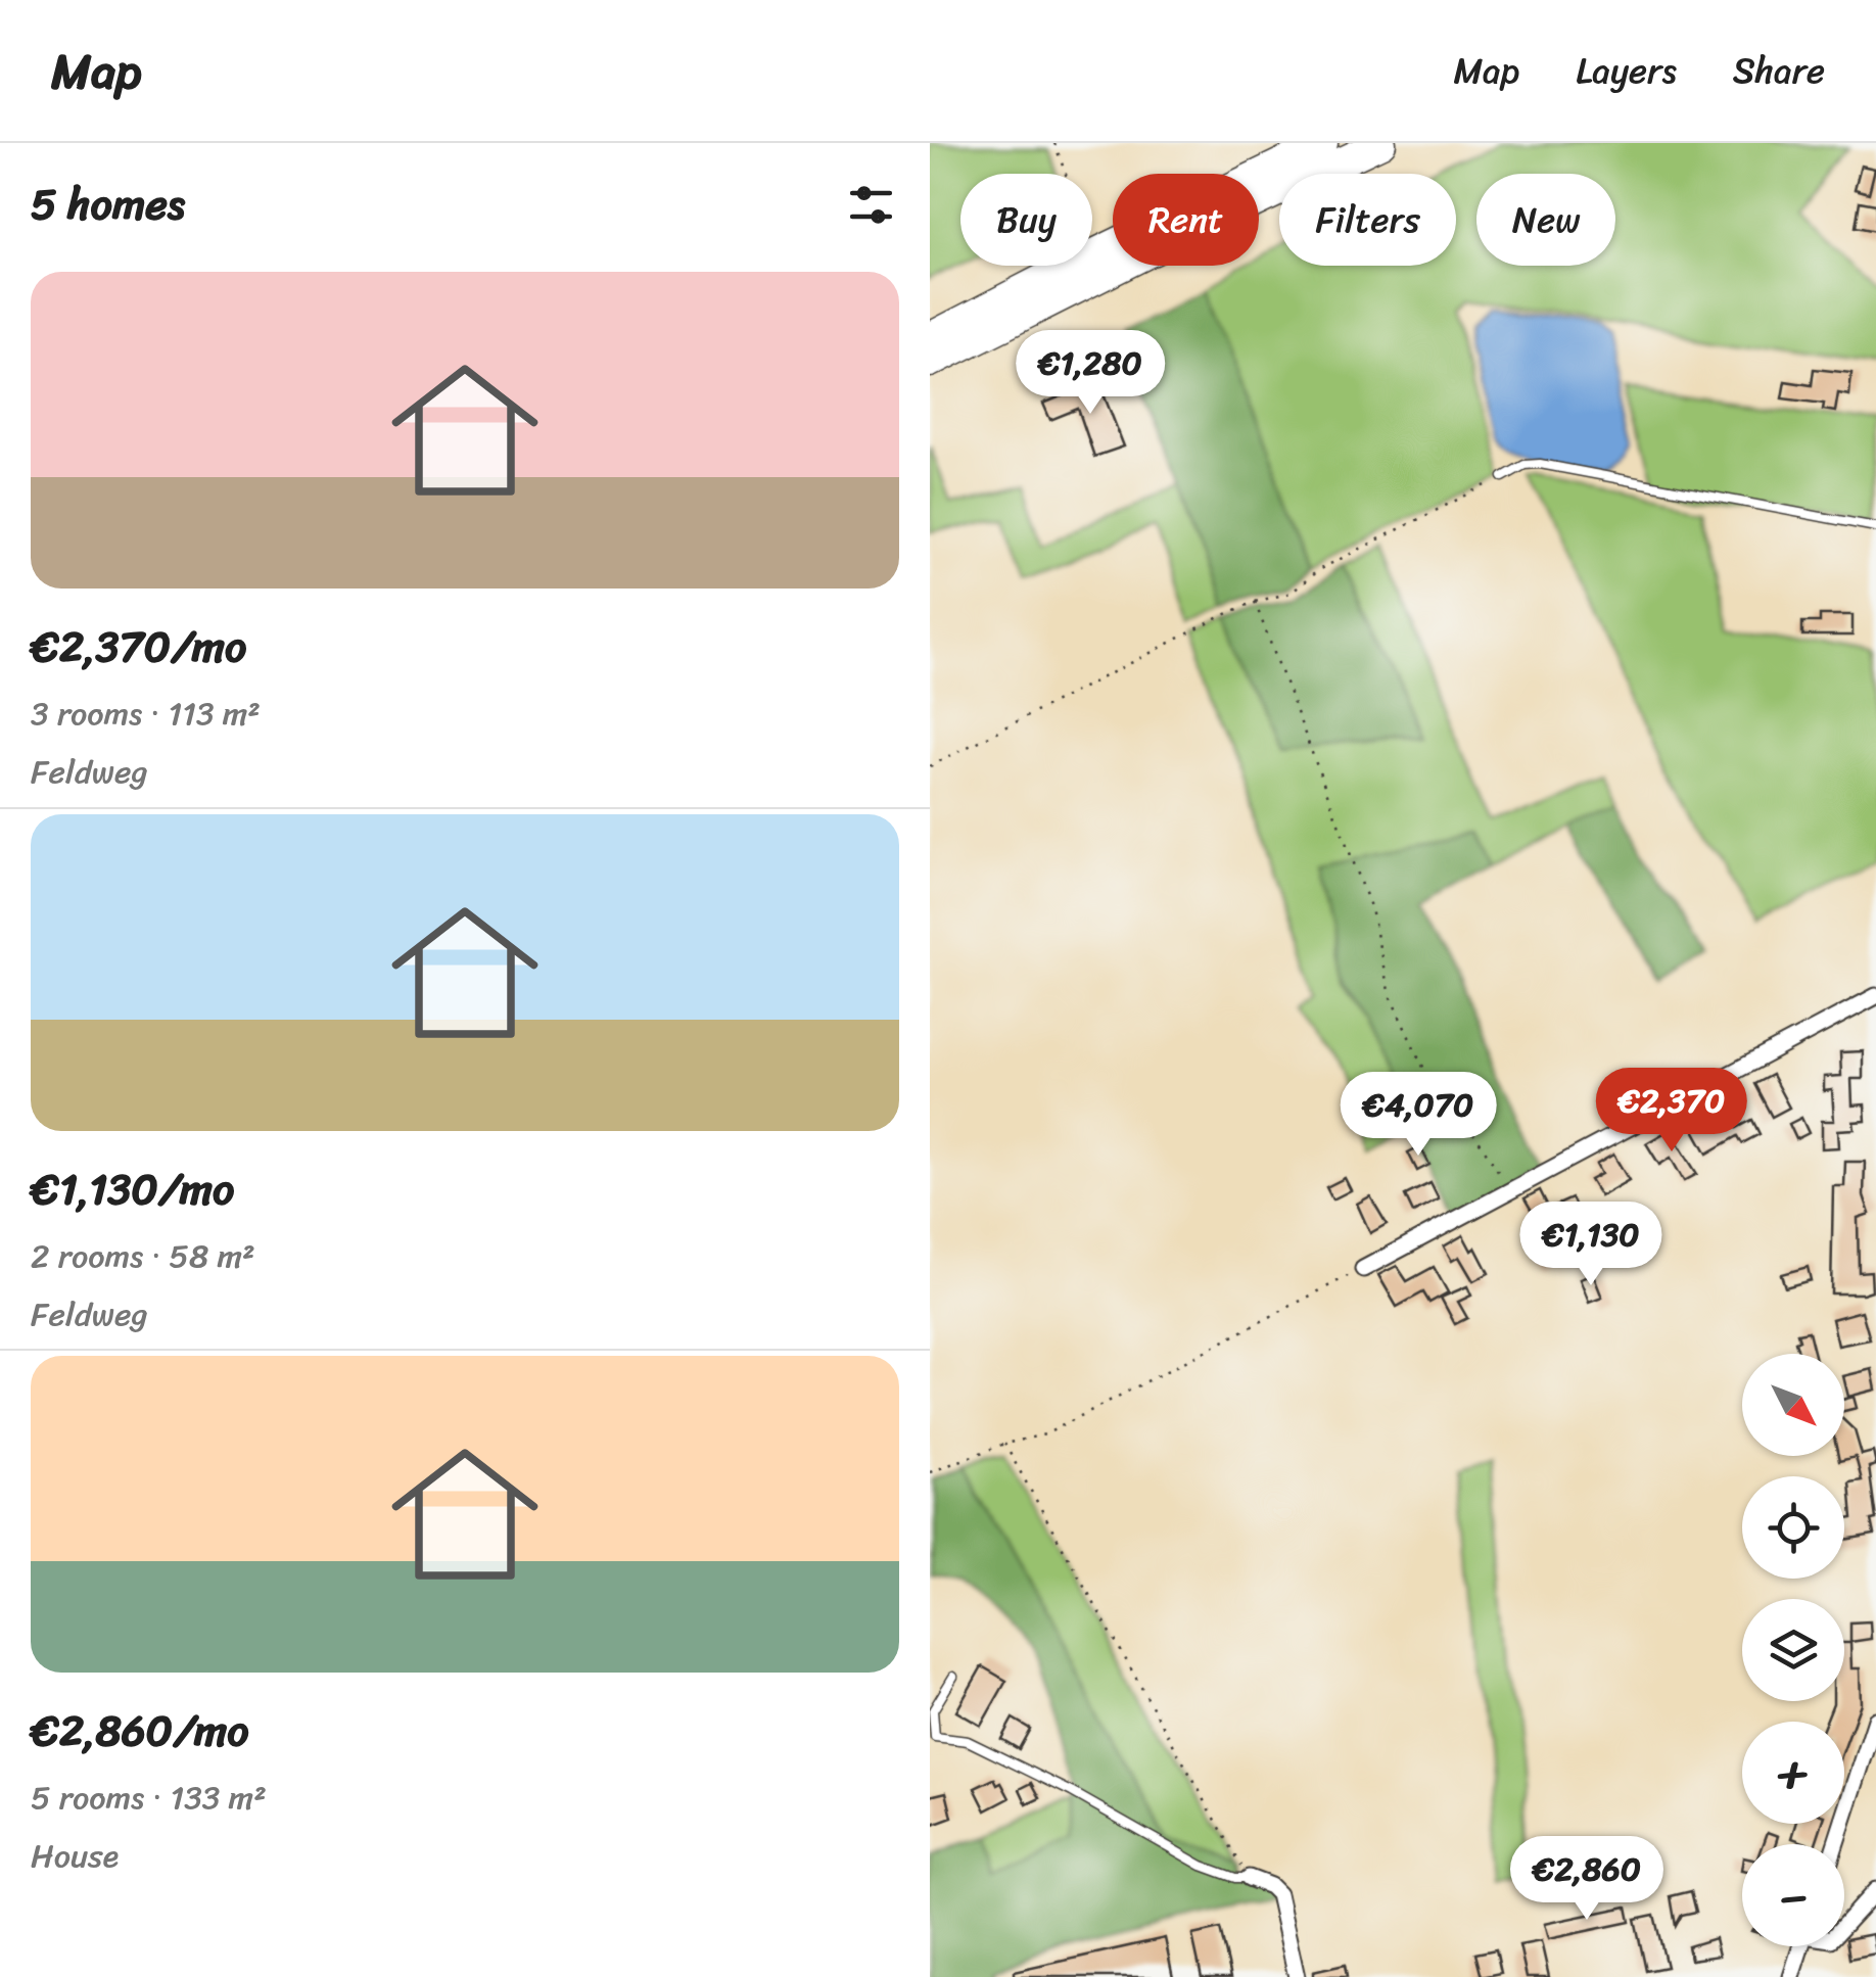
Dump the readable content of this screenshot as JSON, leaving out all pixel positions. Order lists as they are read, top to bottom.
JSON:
{
  "north": "bottom right",
  "page": {
    "header": "Map",
    "nav": ["Map", "Layers", "Share"],
    "heading": "5 homes",
    "chip": [
      "Buy",
      "Rent",
      "Filters",
      "New"
    ],
    "list": [
      {
        "name": "€2,370/mo",
        "note": "3 rooms · 113 m² · Feldweg"
      },
      {
        "name": "€1,130/mo",
        "note": "2 rooms · 58 m² · Feldweg"
      },
      {
        "name": "€2,860/mo",
        "note": "5 rooms · 133 m² · House"
      }
    ],
    "price": [
      "€1,280",
      "€2,370",
      "€4,070",
      "€1,130",
      "€2,860"
    ],
    "map_buttons": ["+", "−"]
  }
}
